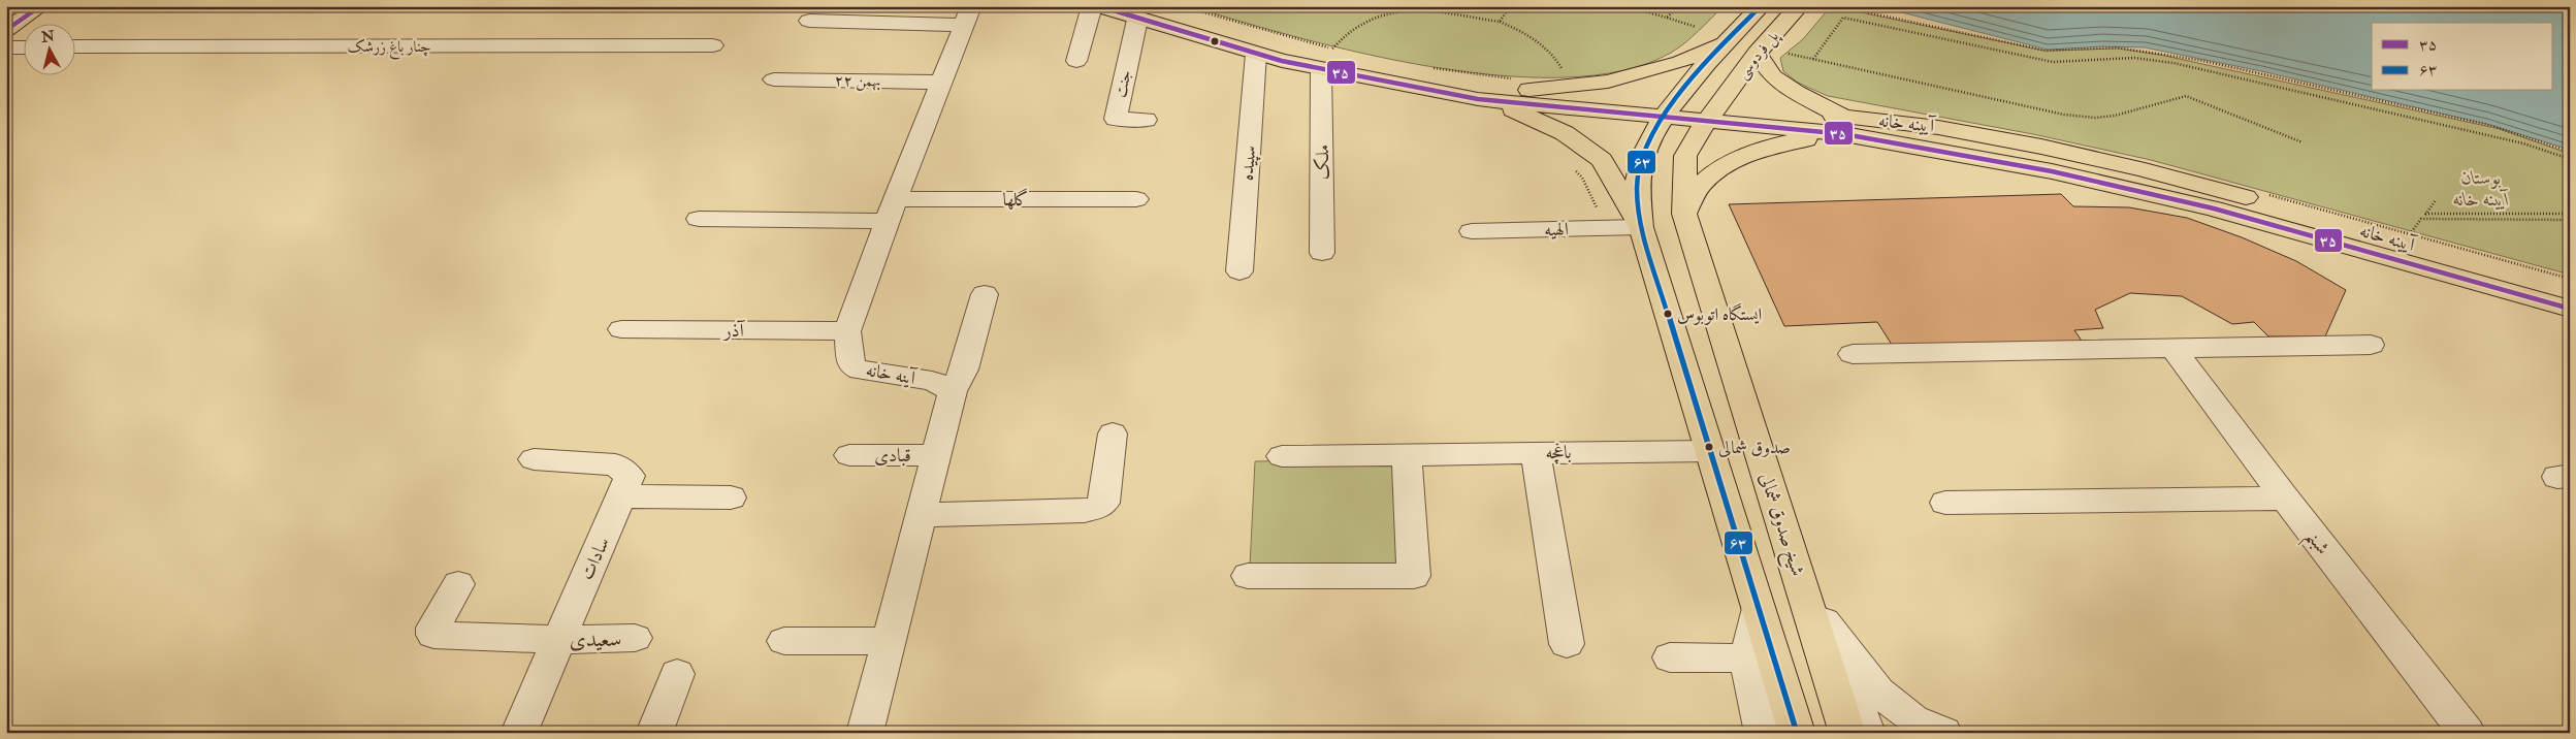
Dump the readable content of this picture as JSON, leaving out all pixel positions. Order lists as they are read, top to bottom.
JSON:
{
  "streets": {
    "main road": ["پل فردوسی", "آیینه خانه", "شیخ صدوق شمالی"],
    "street": [
      "چنار باغ زرشک",
      "۲۲ بهمن",
      "جنت",
      "ملک",
      "سپیده",
      "گلها",
      "الهیه",
      "آذر",
      "آینه خانه",
      "باغچه",
      "قبادی",
      "شبنم",
      "سادات",
      "سعیدی"
    ]
  },
  "crossings": [
    ["پل فردوسی", "آیینه خانه"],
    ["پل فردوسی", "شیخ صدوق شمالی"],
    ["۲۲ بهمن", "آینه خانه"],
    ["جنت", "آیینه خانه"],
    ["آیینه خانه", "ملک"],
    ["آیینه خانه", "سپیده"],
    ["آیینه خانه", "شیخ صدوق شمالی"],
    ["گلها", "آینه خانه"],
    ["آذر", "آینه خانه"],
    ["سادات", "سعیدی"]
  ],
  "parks": ["بوستان آیینه خانه"],
  "places": ["ایستگاه اتوبوس", "صدوق شمالی"],
  "lines": ["transit line ۳۵", "transit line ۶۳"],
  "legend": ["۳۵", "۶۳"],
  "north": "top"
}
